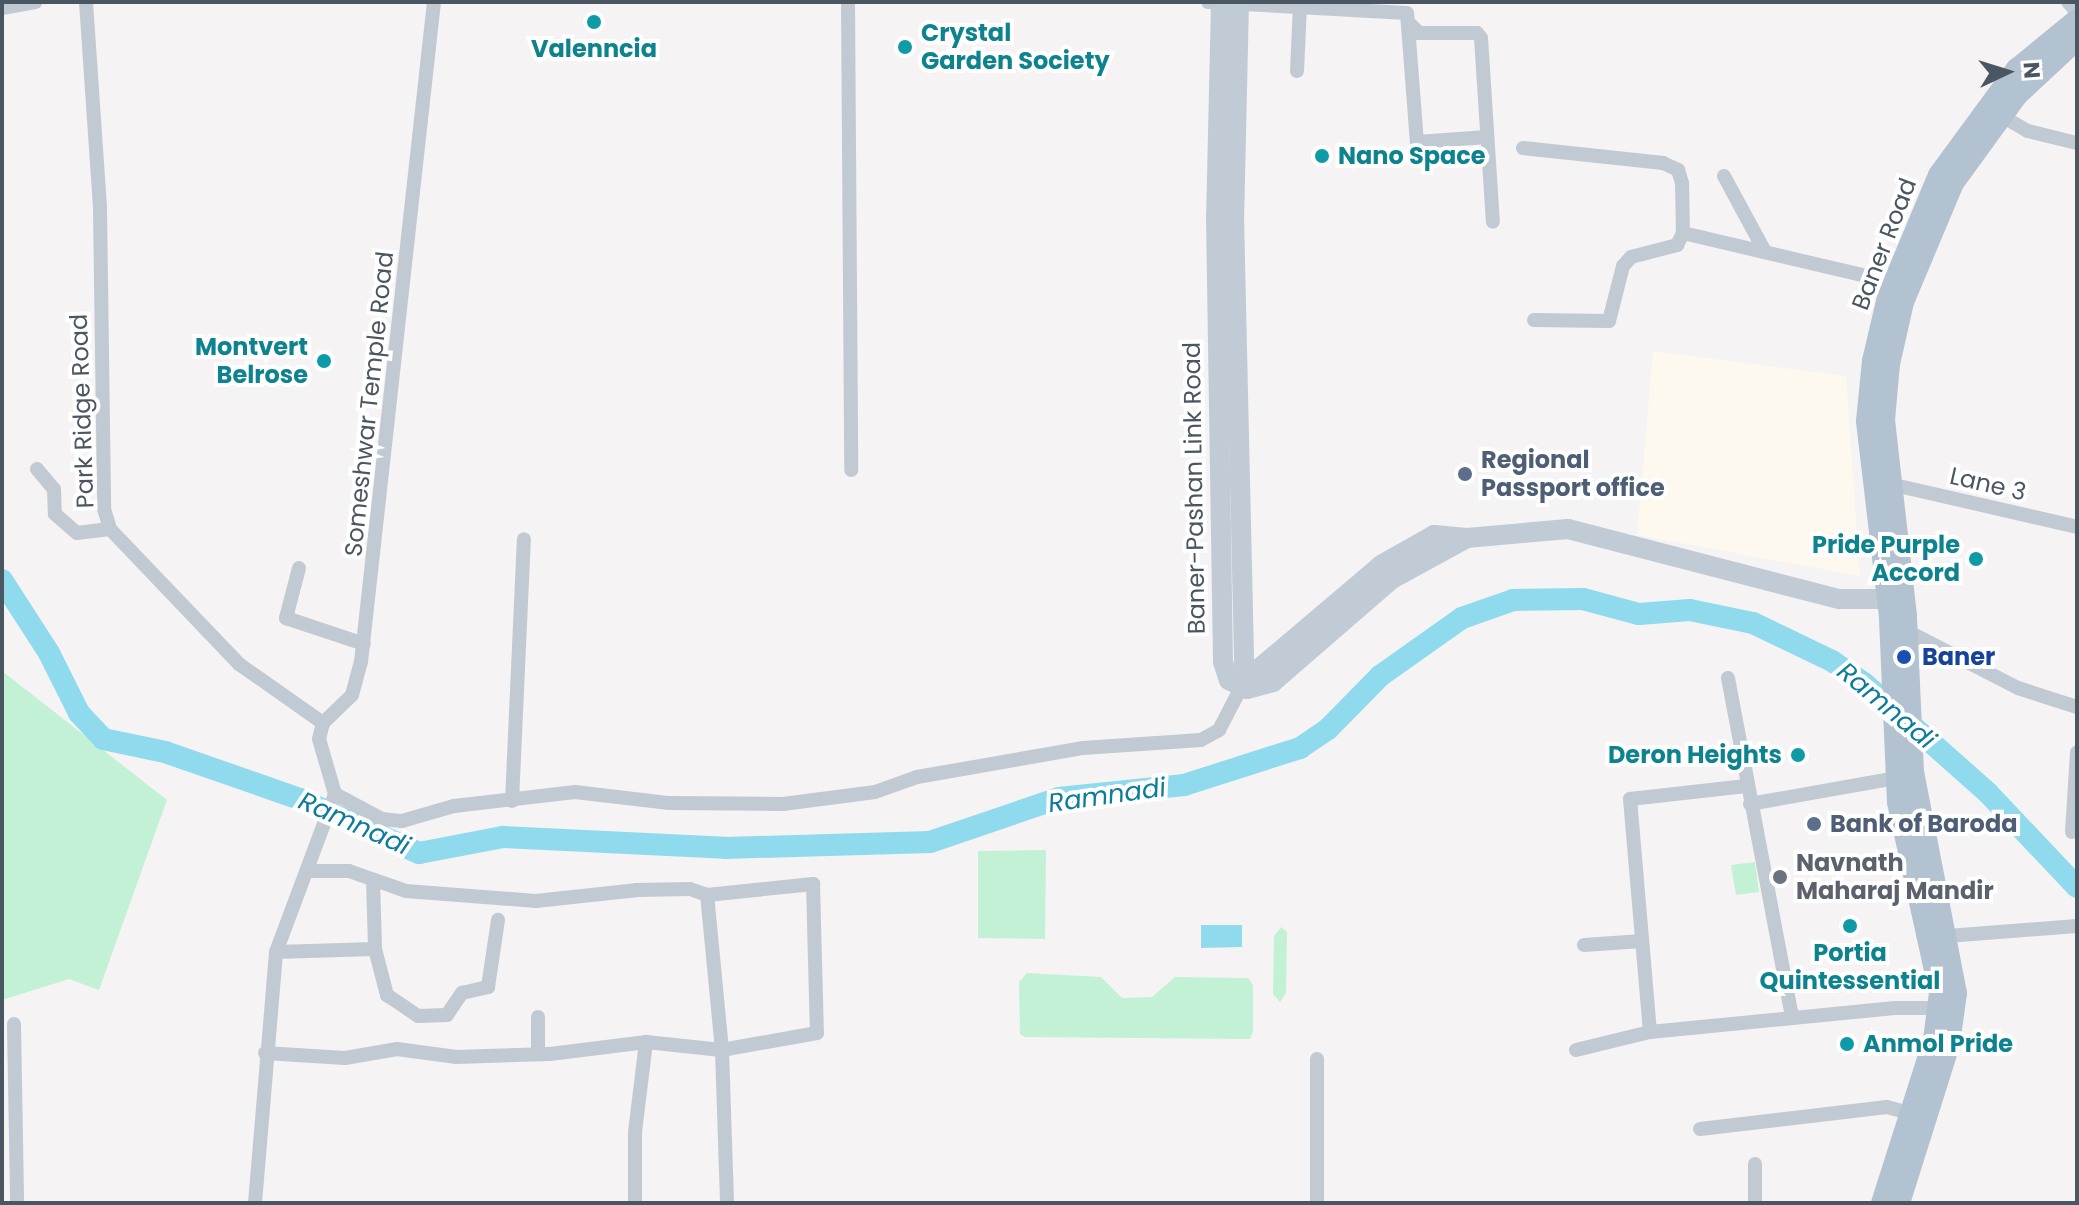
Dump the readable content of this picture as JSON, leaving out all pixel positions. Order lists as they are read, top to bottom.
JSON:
{
  "streets": {
    "main road": ["Baner Road"],
    "street": [
      "Someshwar Temple Road",
      "Park Ridge Road",
      "Lane 3",
      "Baner-Pashan Link Road"
    ]
  },
  "crossings": [
    ["Baner Road", "Lane 3"],
    ["Someshwar Temple Road", "Park Ridge Road"]
  ],
  "water": ["Ramnadi"],
  "places": [
    "Valenncia",
    "Crystal Garden Society",
    "Nano Space",
    "Montvert Belrose",
    "Regional Passport office",
    "Pride Purple Accord",
    "Baner",
    "Deron Heights",
    "Bank of Baroda",
    "Navnath Maharaj Mandir",
    "Portia Quintessential",
    "Anmol Pride"
  ],
  "north": "right"
}
